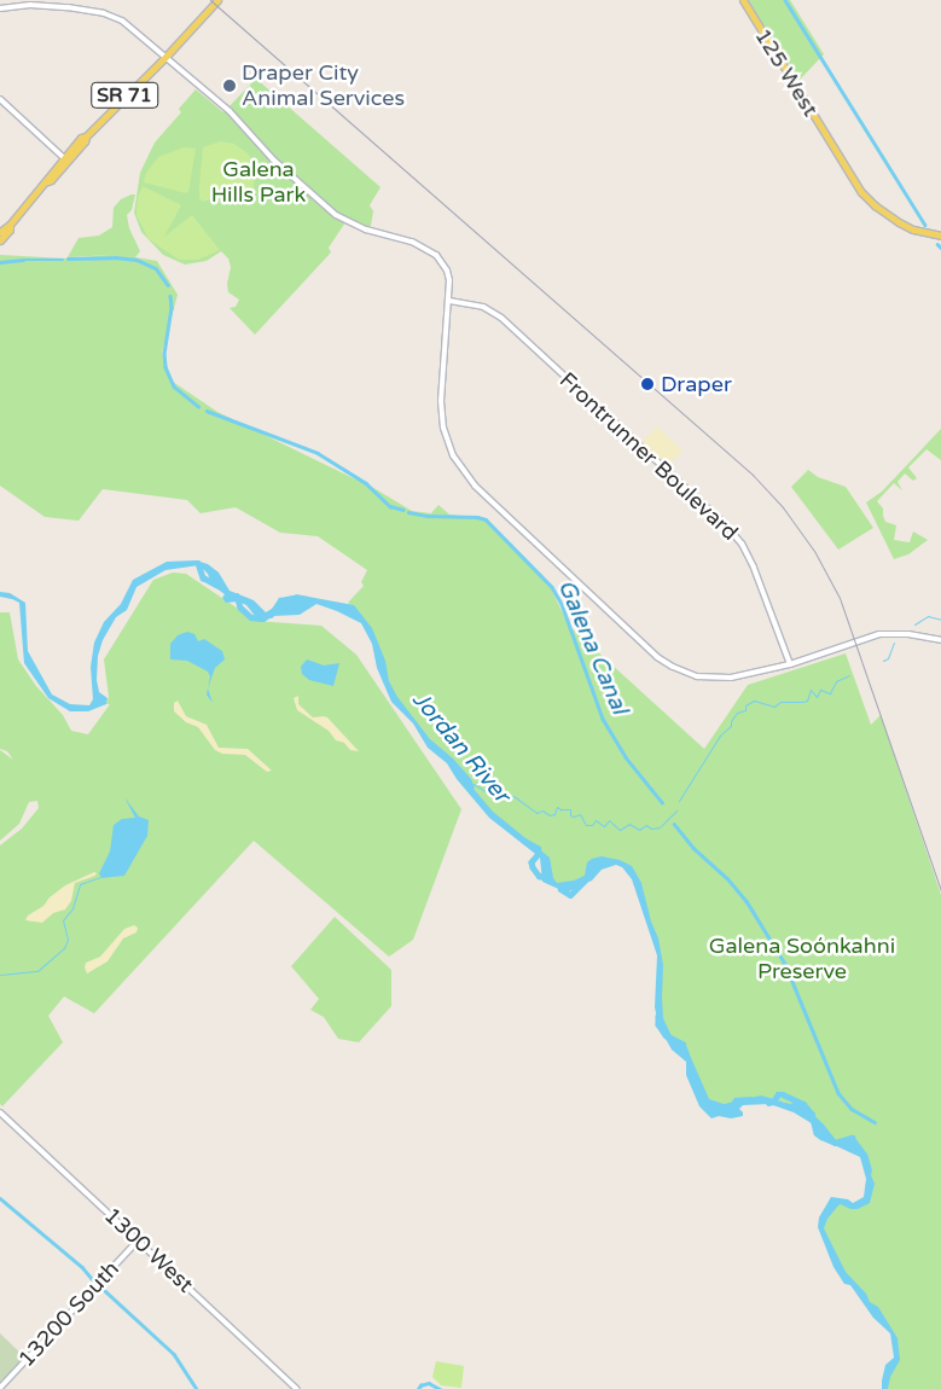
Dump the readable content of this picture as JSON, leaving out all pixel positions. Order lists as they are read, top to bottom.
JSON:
{
  "streets": {
    "main road": ["125 West", "SR 71"],
    "street": ["Frontrunner Boulevard", "1300 West", "13200 South"]
  },
  "crossings": [
    ["1300 West", "13200 South"]
  ],
  "water": ["Galena Canal", "Jordan River"],
  "parks": ["Galena Hills Park", "Galena Soónkahni Preserve"],
  "places": ["Draper City Animal Services", "Draper"]
}
